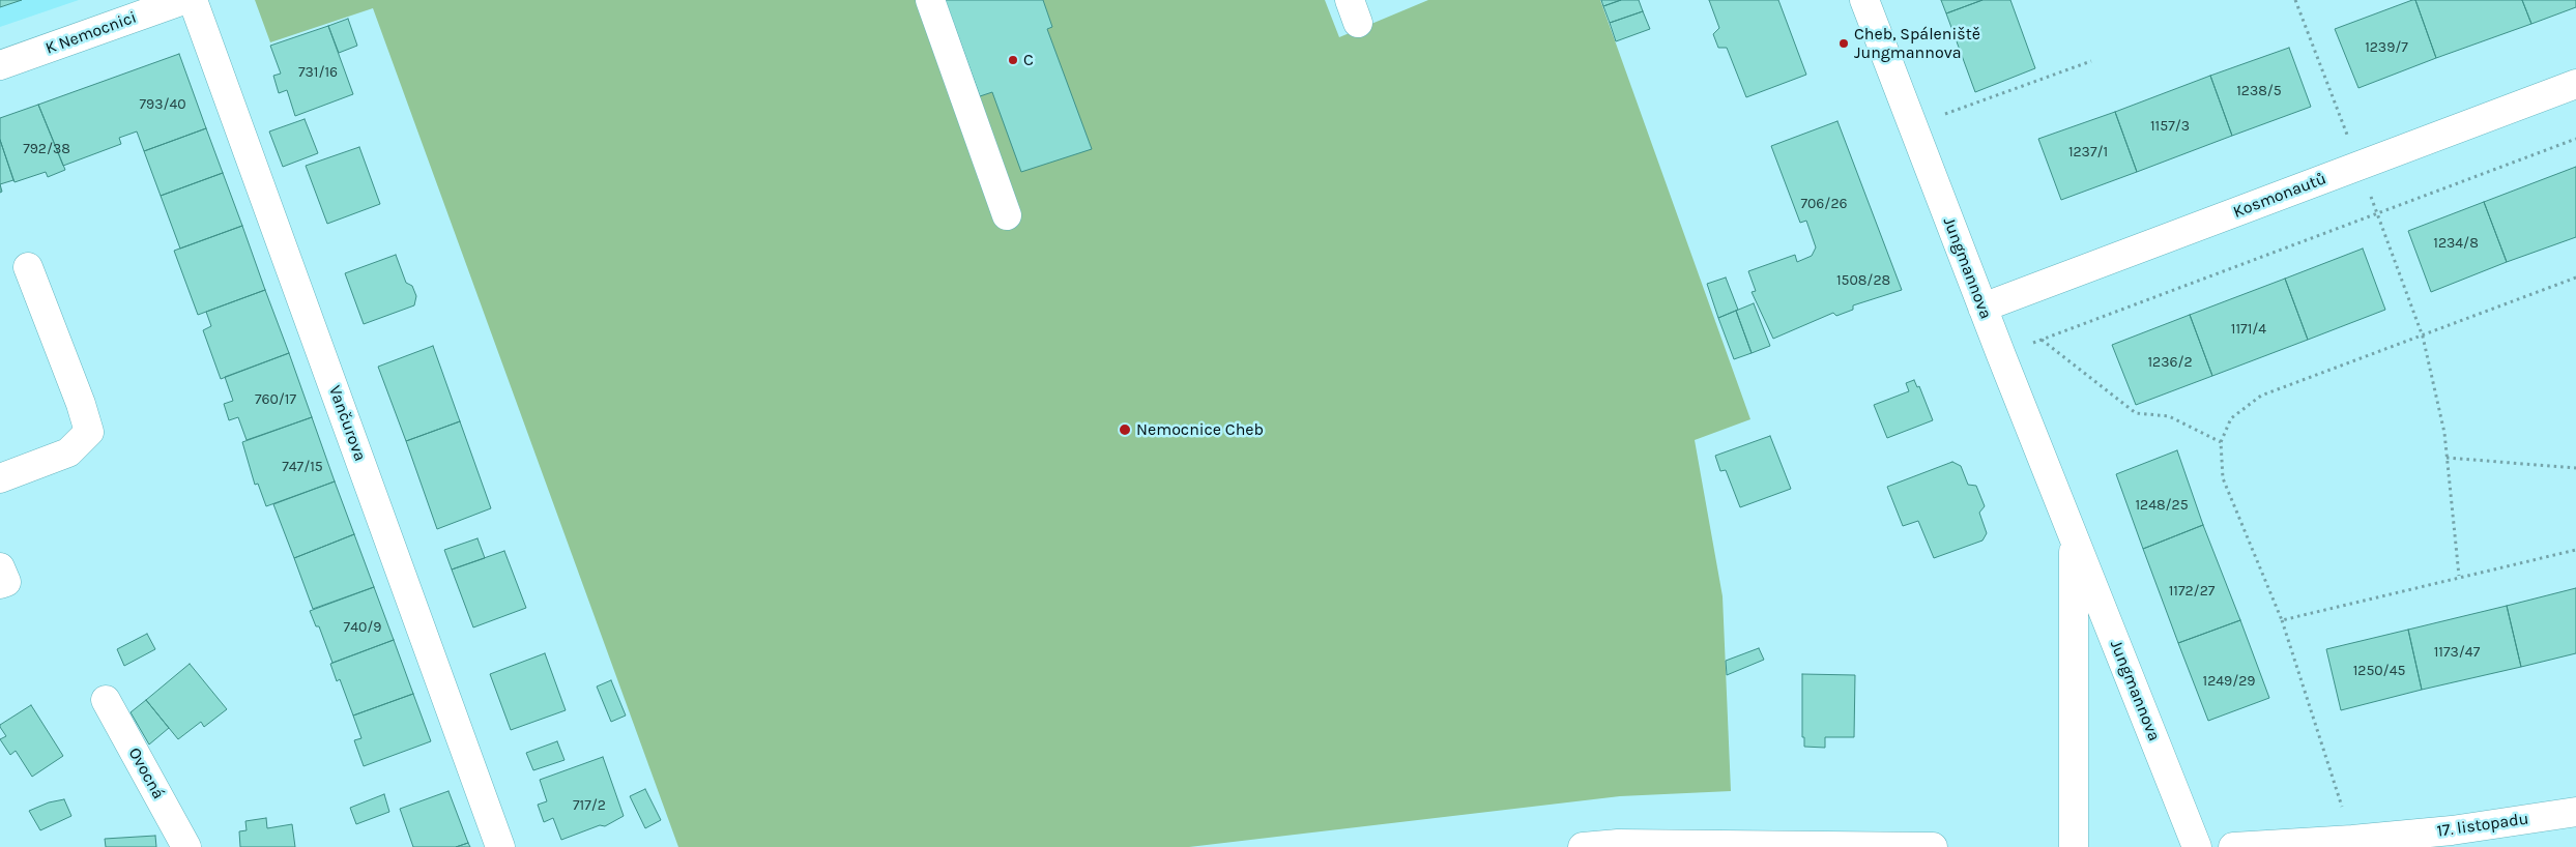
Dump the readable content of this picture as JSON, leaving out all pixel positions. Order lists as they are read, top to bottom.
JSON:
{
  "streets": {
    "street": [
      "K Nemocnici",
      "Kosmonautů",
      "Jungmannova",
      "Vančurova",
      "Ovocná",
      "17. listopadu"
    ]
  },
  "crossings": [
    ["Kosmonautů", "Jungmannova"]
  ],
  "places": ["Cheb, Spáleniště Jungmannova", "C", "Nemocnice Cheb"],
  "house_numbers": [
    "1239/7",
    "731/16",
    "1238/5",
    "793/40",
    "1157/3",
    "792/38",
    "1237/1",
    "706/26",
    "1234/8",
    "1508/28",
    "1171/4",
    "1236/2",
    "760/17",
    "747/15",
    "1248/25",
    "1172/27",
    "740/9",
    "1173/47",
    "1250/45",
    "1249/29",
    "717/2"
  ]
}
